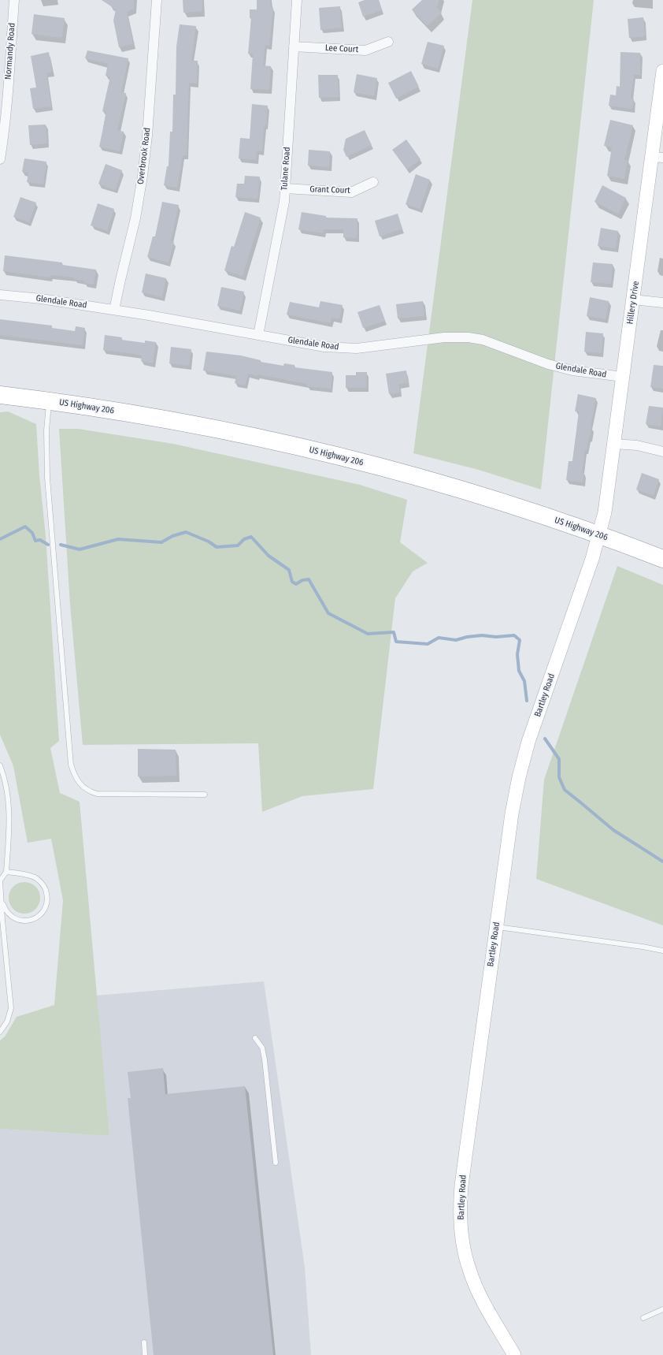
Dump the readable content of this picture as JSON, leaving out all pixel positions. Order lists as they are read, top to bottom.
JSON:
{
  "streets": {
    "highway": ["US Highway 206"],
    "street": [
      "Lee Court",
      "Normandy Road",
      "Overbrook Road",
      "Tulane Road",
      "Grant Court",
      "Glendale Road",
      "Hillery Drive",
      "Bartley Road"
    ]
  },
  "crossings": [
    ["Lee Court", "Tulane Road"],
    ["Overbrook Road", "Glendale Road"],
    ["Tulane Road", "Grant Court"],
    ["Tulane Road", "Glendale Road"],
    ["Glendale Road", "Hillery Drive"],
    ["Hillery Drive", "US Highway 206"],
    ["Hillery Drive", "Bartley Road"],
    ["US Highway 206", "Bartley Road"]
  ]
}
